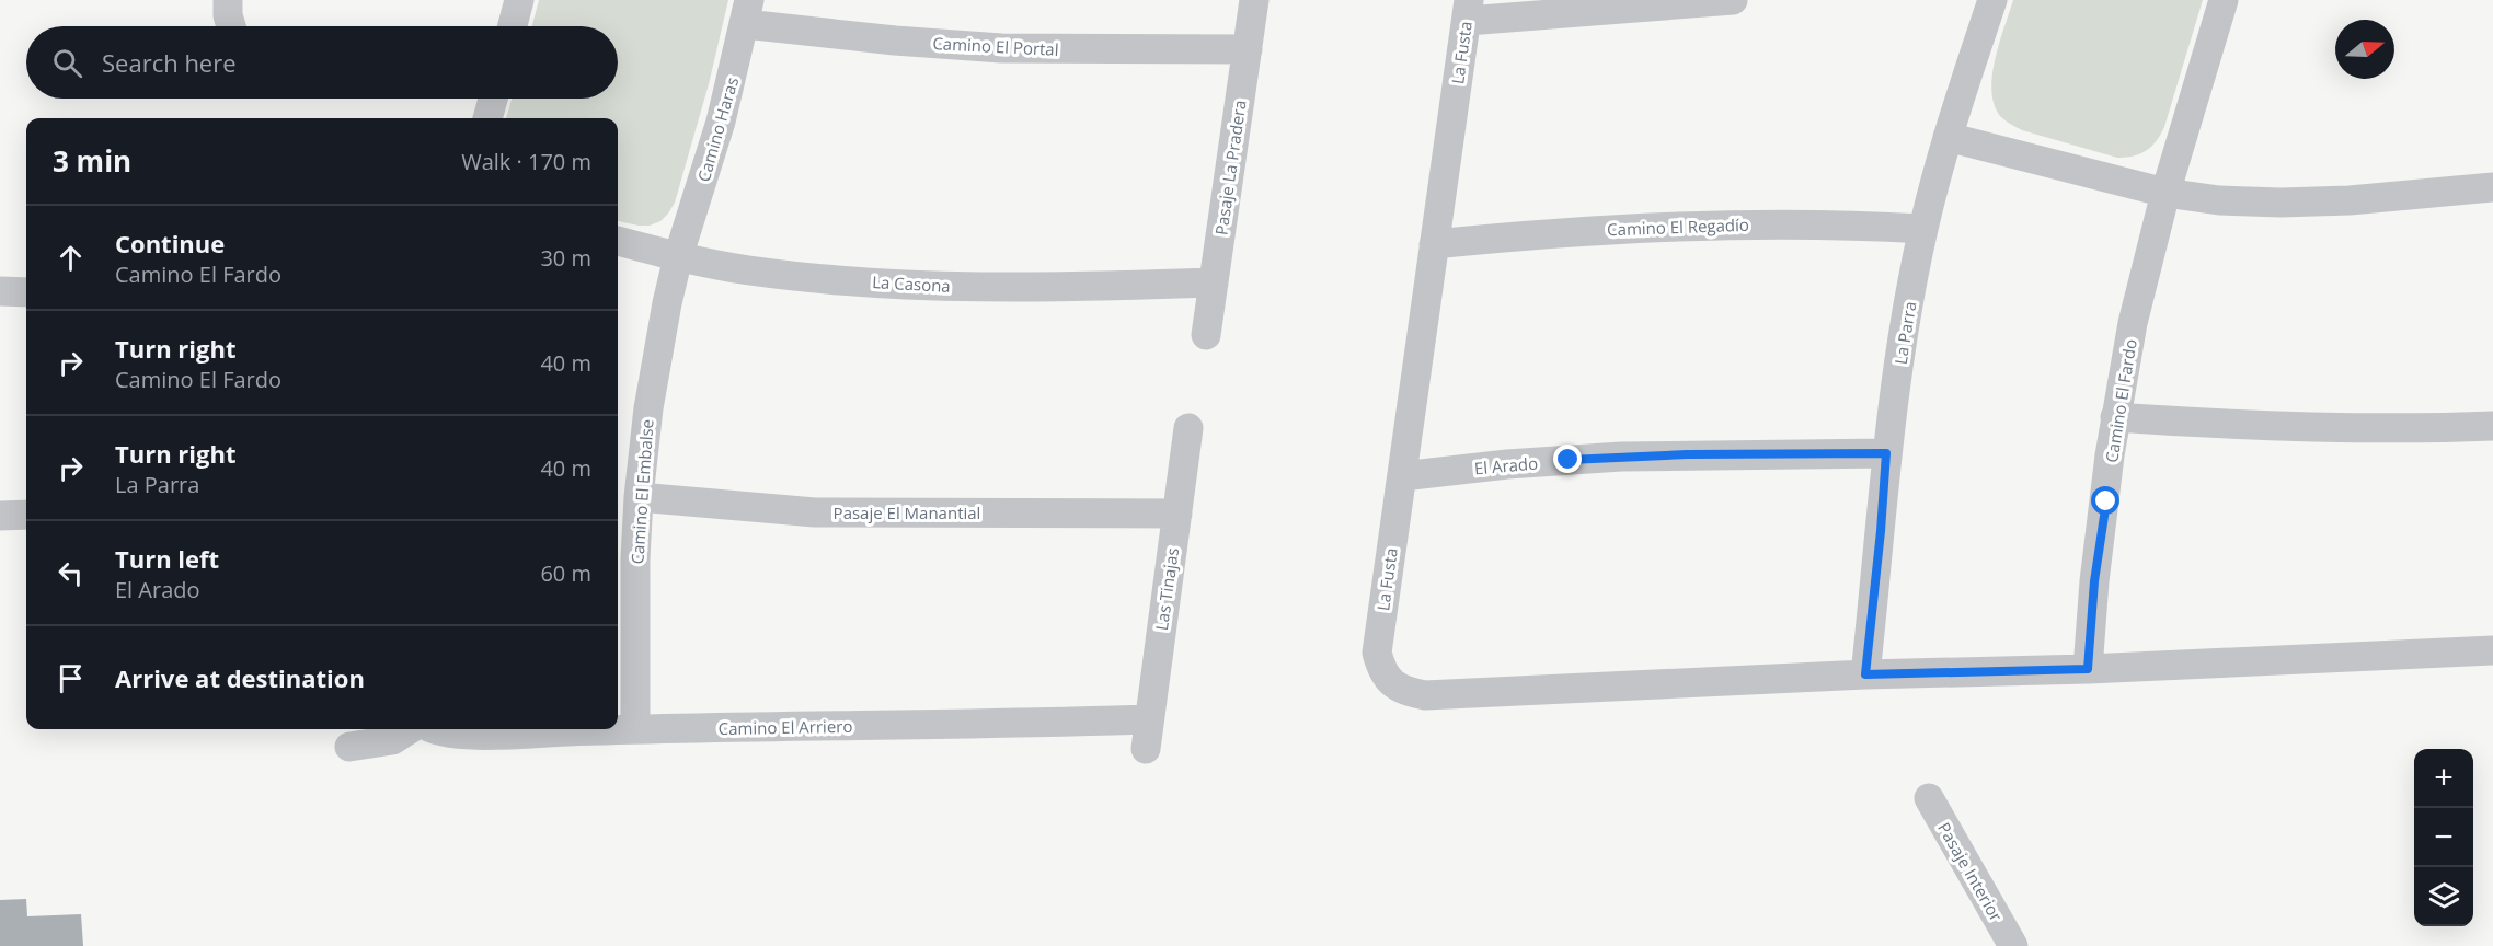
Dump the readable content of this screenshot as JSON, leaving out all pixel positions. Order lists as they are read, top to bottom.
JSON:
{
  "streets": {
    "street": [
      "Camino El Portal",
      "La Fusta",
      "Camino Haras",
      "Pasaje La Pradera",
      "Camino El Regadío",
      "La Casona",
      "La Parra",
      "Camino El Fardo",
      "El Arado",
      "Camino El Embalse",
      "Pasaje El Manantial",
      "Las Tinajas",
      "Camino El Arriero",
      "Pasaje Interior"
    ]
  },
  "crossings": [
    ["Camino El Portal", "Camino Haras"],
    ["Camino El Portal", "Pasaje La Pradera"],
    ["La Fusta", "Camino El Regadío"],
    ["La Fusta", "La Parra"],
    ["La Fusta", "El Arado"],
    ["Camino Haras", "La Casona"],
    ["Camino Haras", "Camino El Embalse"],
    ["Pasaje La Pradera", "La Casona"],
    ["Camino El Regadío", "La Parra"],
    ["La Casona", "Camino El Embalse"],
    ["La Parra", "El Arado"],
    ["Camino El Embalse", "Pasaje El Manantial"],
    ["Camino El Embalse", "Camino El Arriero"],
    ["Pasaje El Manantial", "Las Tinajas"],
    ["Las Tinajas", "Camino El Arriero"]
  ],
  "north": "right",
  "page": {
    "search": "Search here",
    "heading": ["3 min", "Walk · 170 m"],
    "list": [
      ["Continue", "Camino El Fardo", "30 m"],
      ["Turn right", "Camino El Fardo", "40 m"],
      ["Turn right", "La Parra", "40 m"],
      ["Turn left", "El Arado", "60 m"],
      "Arrive at destination"
    ],
    "map_buttons": ["+", "−"]
  }
}
